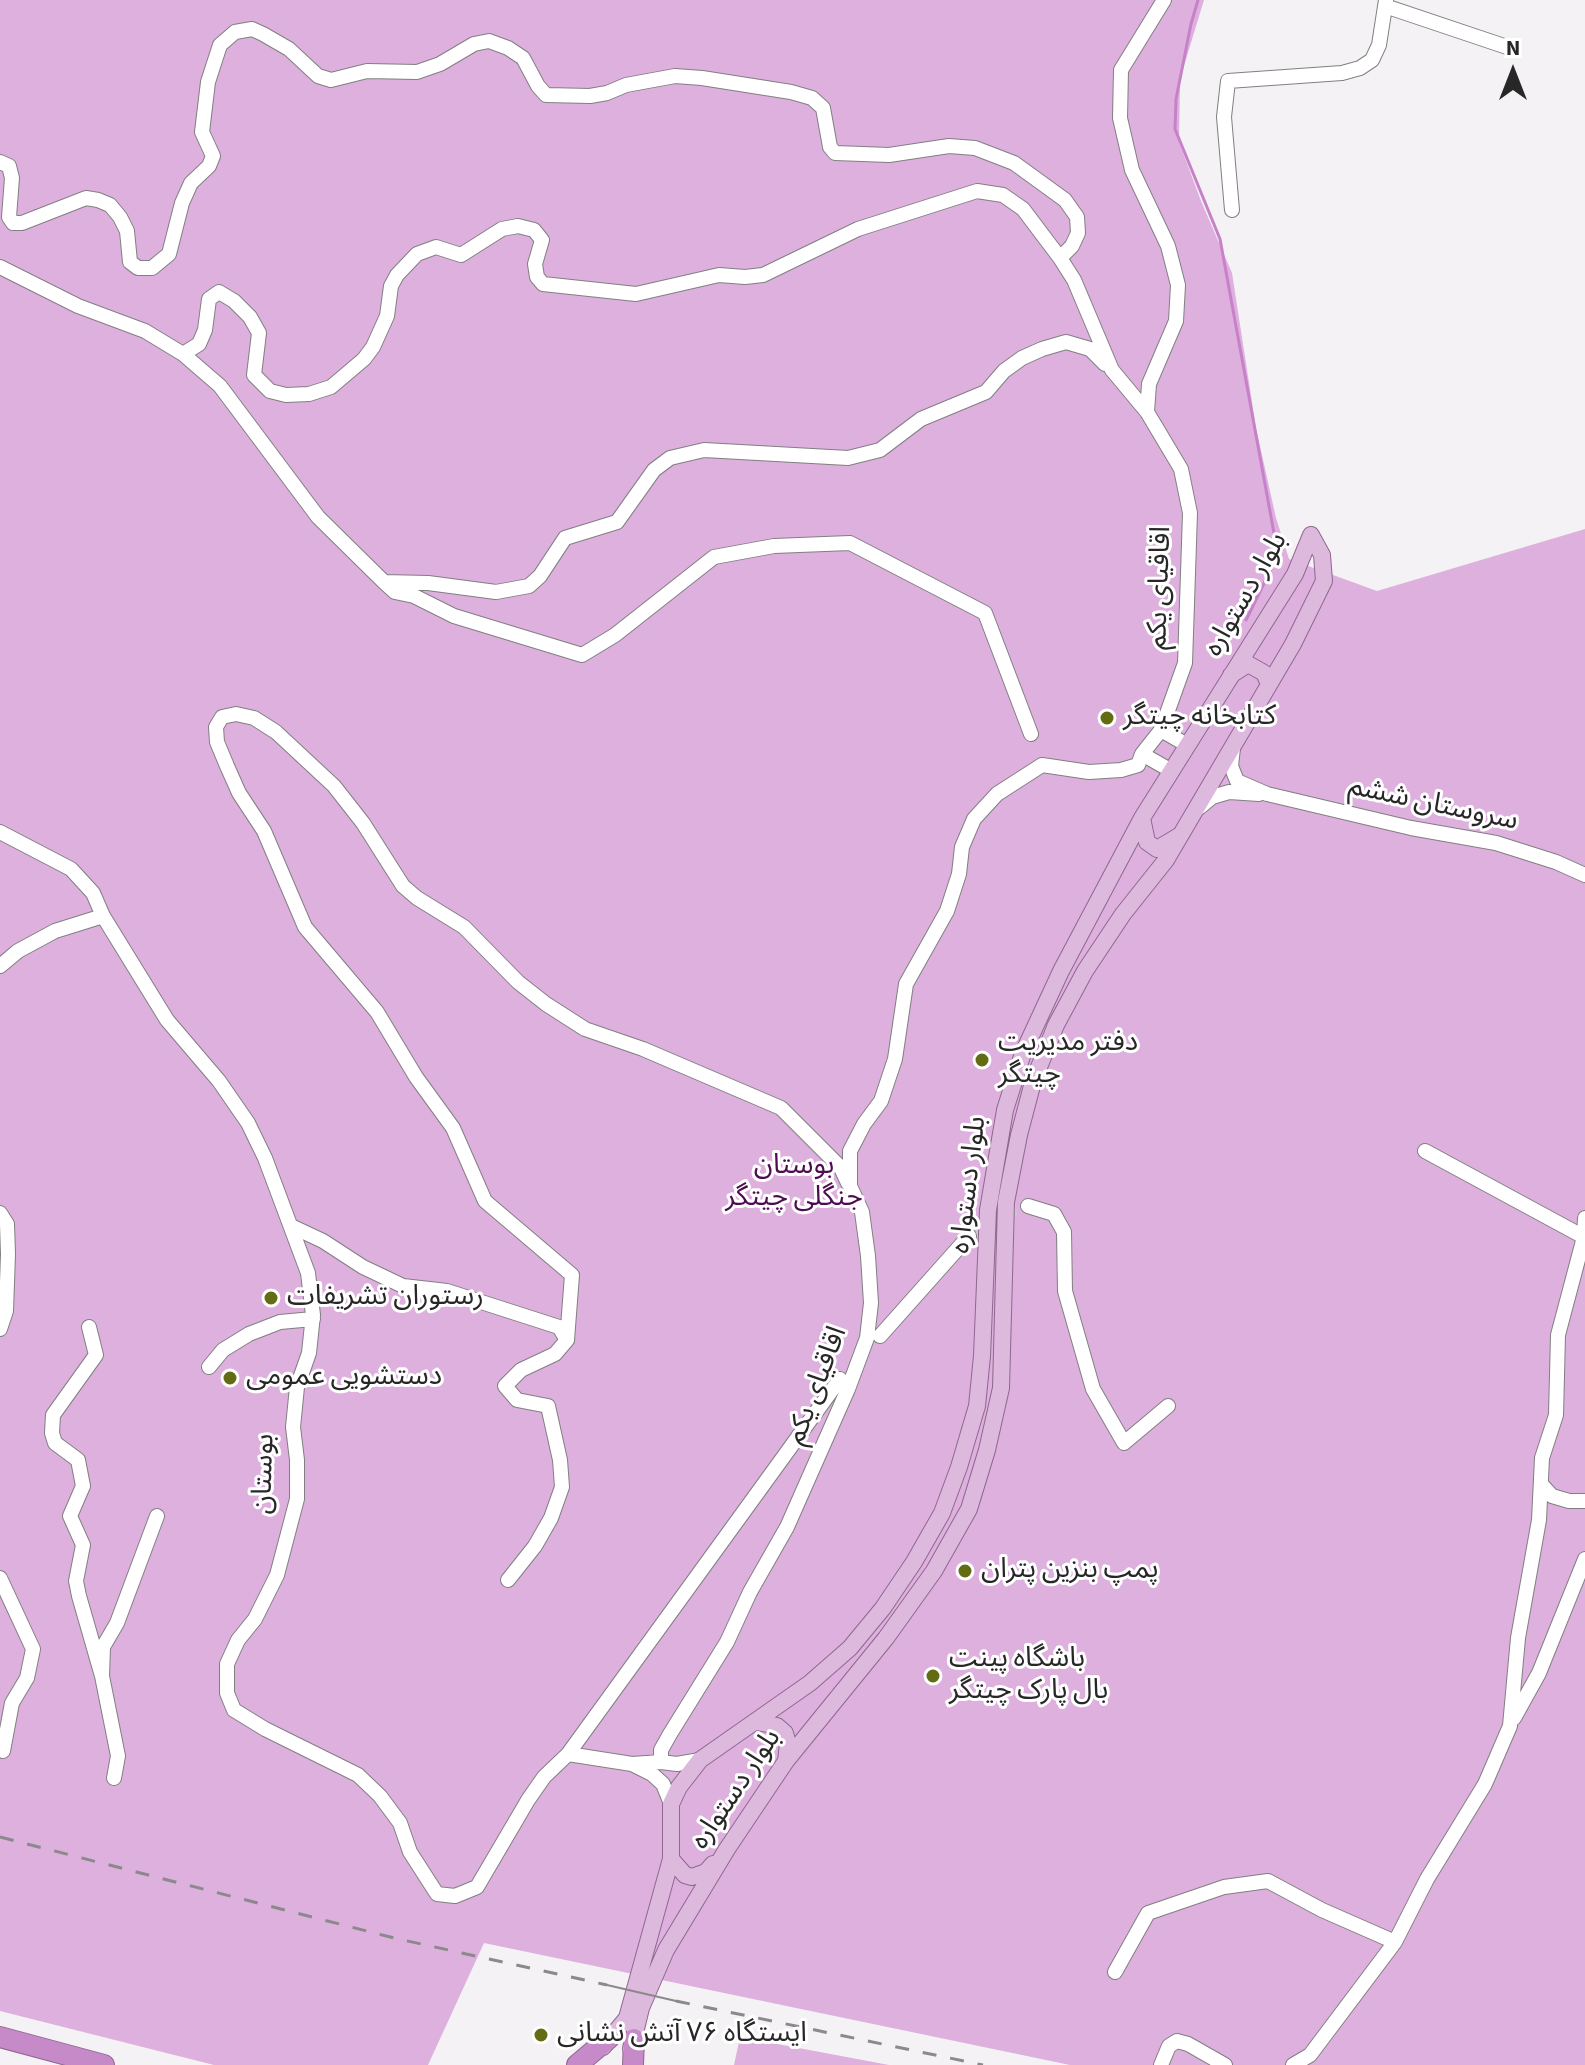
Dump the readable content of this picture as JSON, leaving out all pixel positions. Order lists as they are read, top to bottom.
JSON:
{
  "streets": {
    "main road": ["بلوار دستواره"],
    "street": ["اقاقیای یکم", "سروستان ششم", "بوستان"]
  },
  "parks": ["بوستان جنگلی چیتگر"],
  "places": [
    "کتابخانه چیتگر",
    "دفتر مدیریت چیتگر",
    "رستوران تشریفات",
    "دستشویی عمومی",
    "پمپ بنزین پتران",
    "باشگاه پینت بال پارک چیتگر",
    "ایستگاه ۷۶ آتش نشانی"
  ],
  "north": "top"
}
